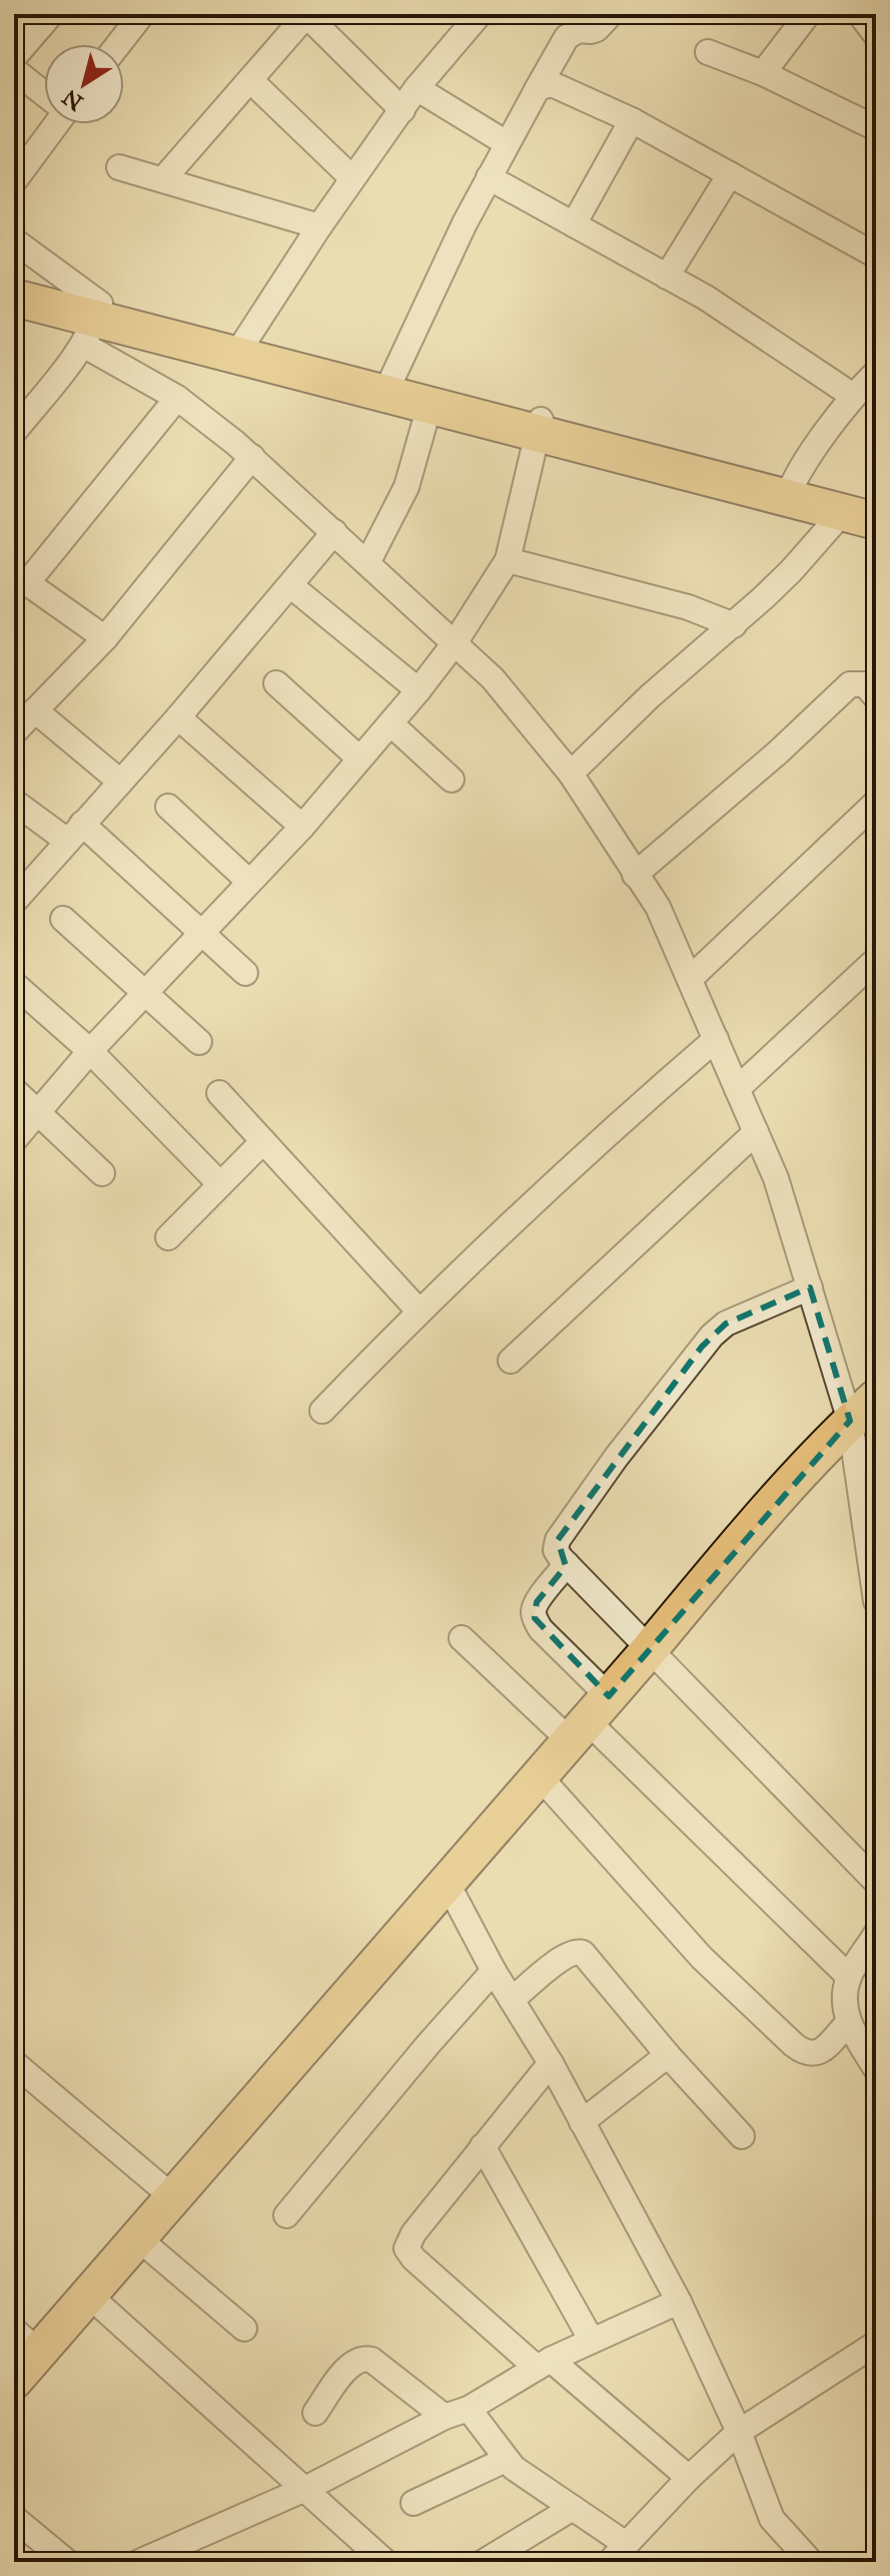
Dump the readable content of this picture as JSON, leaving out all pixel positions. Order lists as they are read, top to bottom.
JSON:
{
  "north": "bottom left"
}
